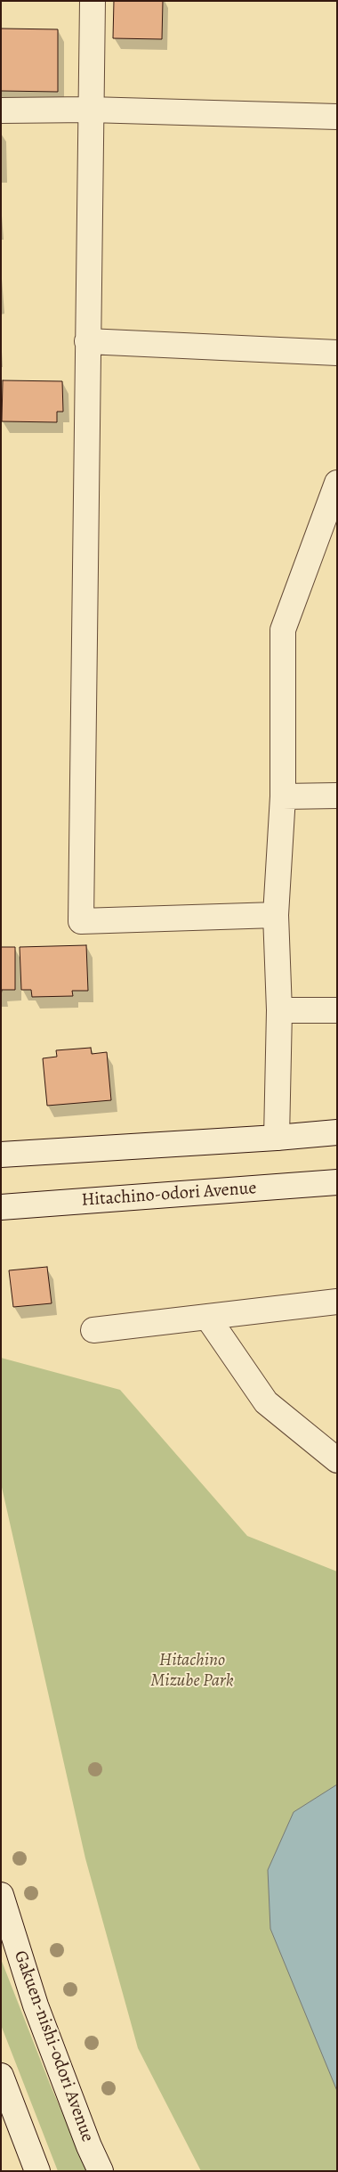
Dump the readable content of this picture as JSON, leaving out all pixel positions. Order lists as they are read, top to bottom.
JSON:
{
  "streets": {
    "street": ["Hitachino-odori Avenue", "Gakuen-nishi-odori Avenue"]
  },
  "parks": ["Hitachino Mizube Park"]
}
